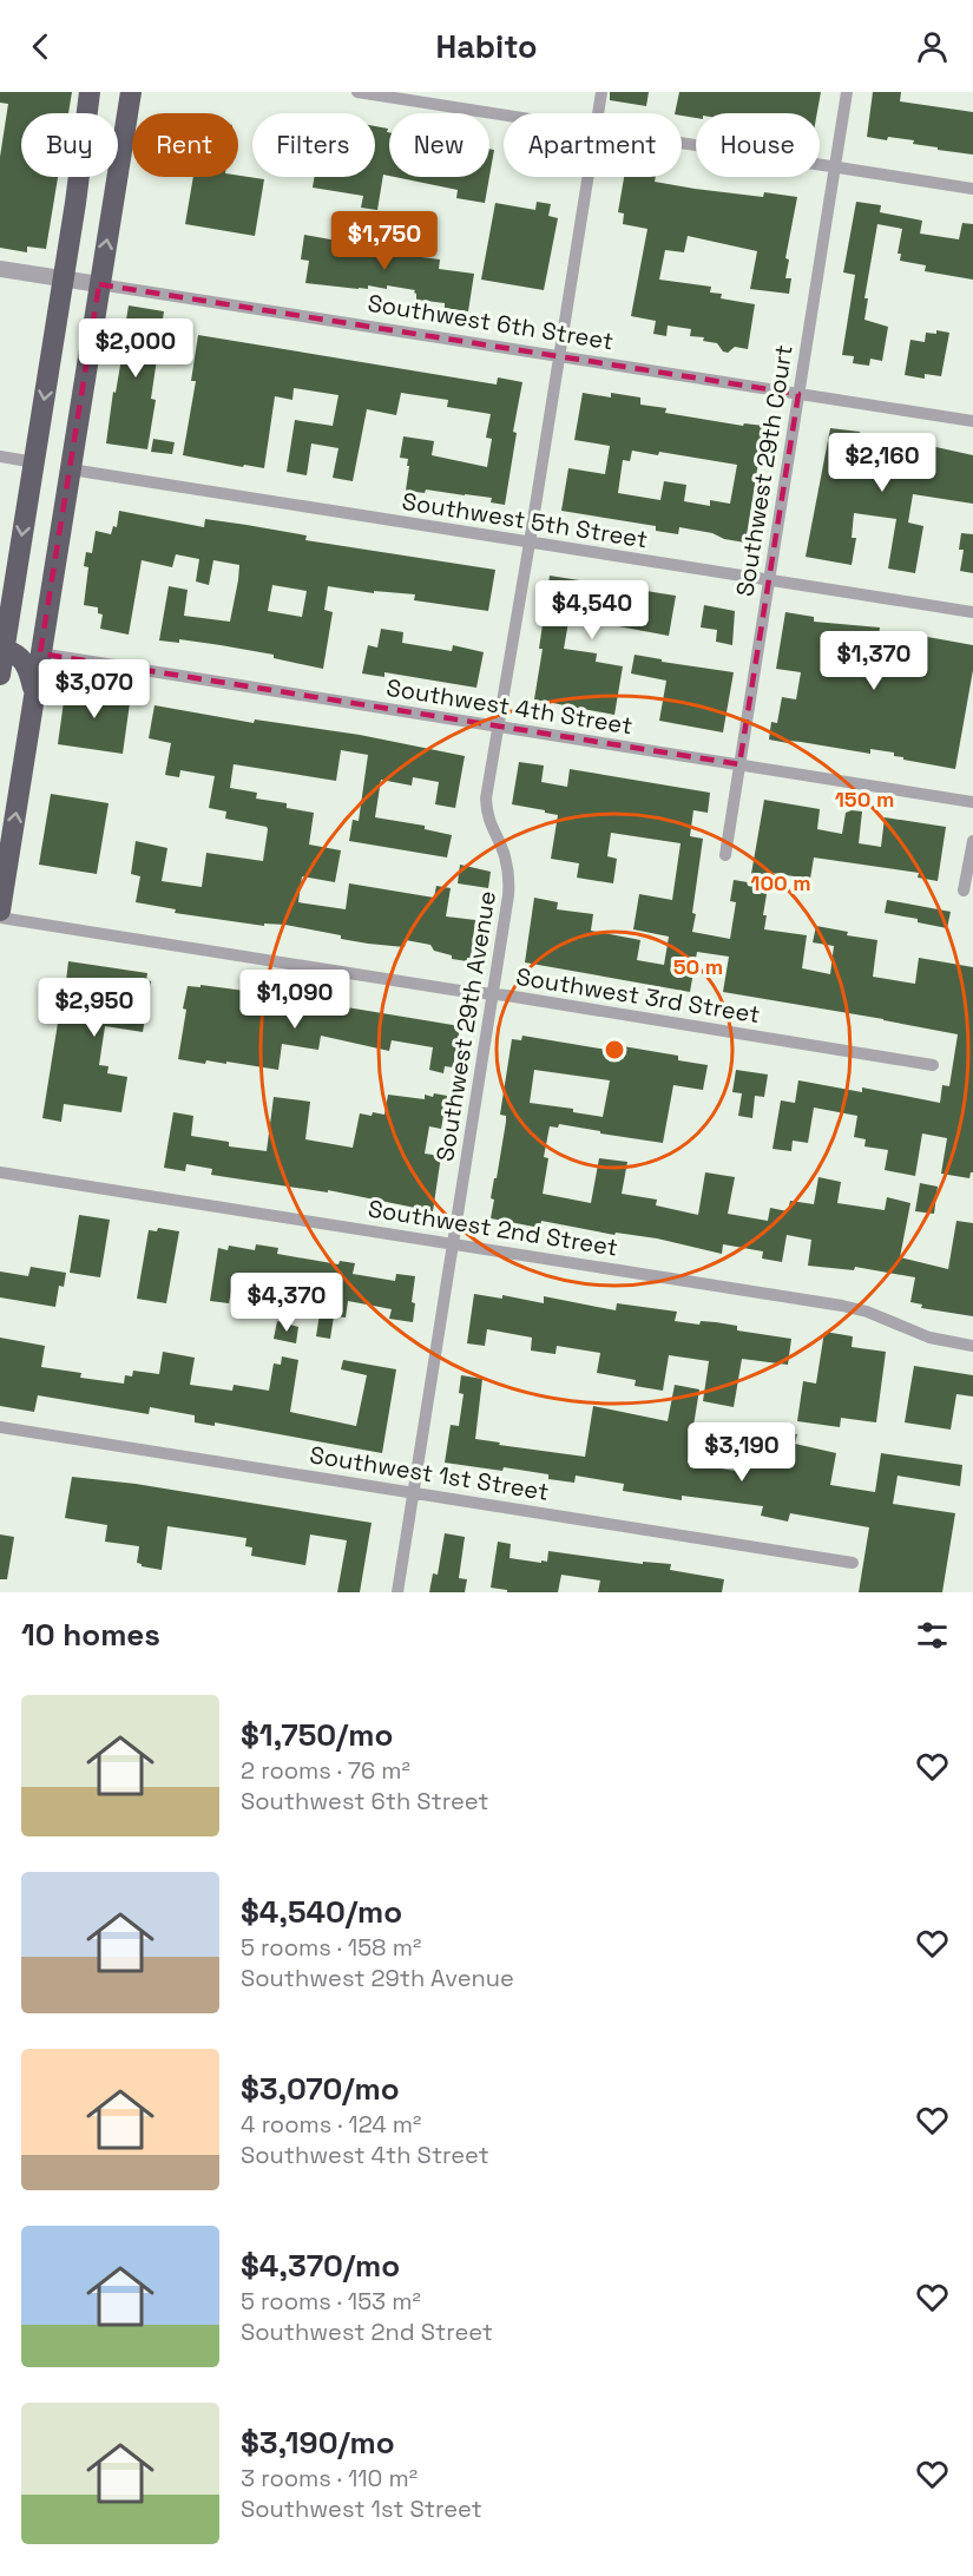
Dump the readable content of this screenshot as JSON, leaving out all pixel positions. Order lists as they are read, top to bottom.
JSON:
{
  "streets": {
    "street": [
      "Southwest 6th Street",
      "Southwest 29th Court",
      "Southwest 5th Street",
      "Southwest 4th Street",
      "Southwest 3rd Street",
      "Southwest 29th Avenue",
      "Southwest 2nd Street",
      "Southwest 1st Street"
    ]
  },
  "crossings": [
    ["Southwest 6th Street", "Southwest 29th Court"],
    ["Southwest 6th Street", "Southwest 29th Avenue"],
    ["Southwest 29th Court", "Southwest 5th Street"],
    ["Southwest 29th Court", "Southwest 4th Street"],
    ["Southwest 5th Street", "Southwest 29th Avenue"],
    ["Southwest 4th Street", "Southwest 29th Avenue"],
    ["Southwest 3rd Street", "Southwest 29th Avenue"],
    ["Southwest 29th Avenue", "Southwest 2nd Street"],
    ["Southwest 29th Avenue", "Southwest 1st Street"]
  ],
  "page": {
    "header": "Habito",
    "chip": [
      "Buy",
      "Rent",
      "Filters",
      "New",
      "Apartment",
      "House"
    ],
    "price": [
      "$1,750",
      "$2,000",
      "$2,160",
      "$4,540",
      "$1,370",
      "$3,070",
      "$1,090",
      "$2,950",
      "$4,370",
      "$3,190"
    ],
    "heading": "10 homes",
    "list": [
      {
        "name": "$1,750/mo",
        "note": "2 rooms · 76 m² · Southwest 6th Street"
      },
      {
        "name": "$4,540/mo",
        "note": "5 rooms · 158 m² · Southwest 29th Avenue"
      },
      {
        "name": "$3,070/mo",
        "note": "4 rooms · 124 m² · Southwest 4th Street"
      },
      {
        "name": "$4,370/mo",
        "note": "5 rooms · 153 m² · Southwest 2nd Street"
      },
      {
        "name": "$3,190/mo",
        "note": "3 rooms · 110 m² · Southwest 1st Street"
      }
    ]
  },
  "rings": ["150 m", "100 m", "50 m"]
}
